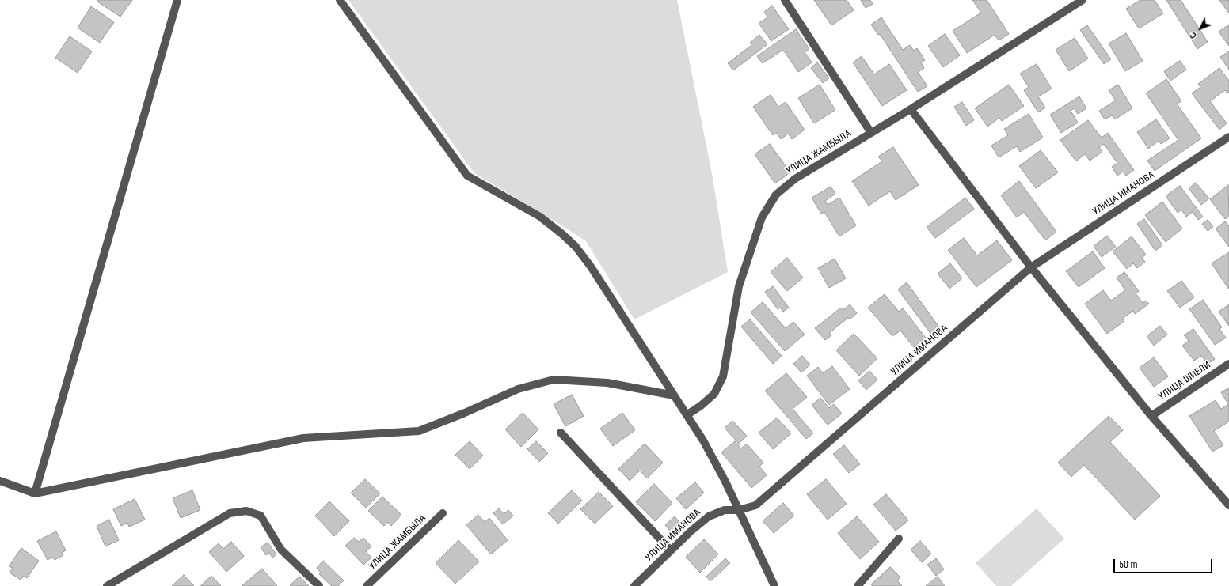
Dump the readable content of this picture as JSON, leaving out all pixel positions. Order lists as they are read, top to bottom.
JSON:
{
  "streets": {
    "street": ["УЛИЦА ЖАМБЫЛА", "УЛИЦА ИМАНОВА", "УЛИЦА ШИЕЛИ"]
  },
  "scale_bar": "50 m",
  "north": "bottom left"
}
